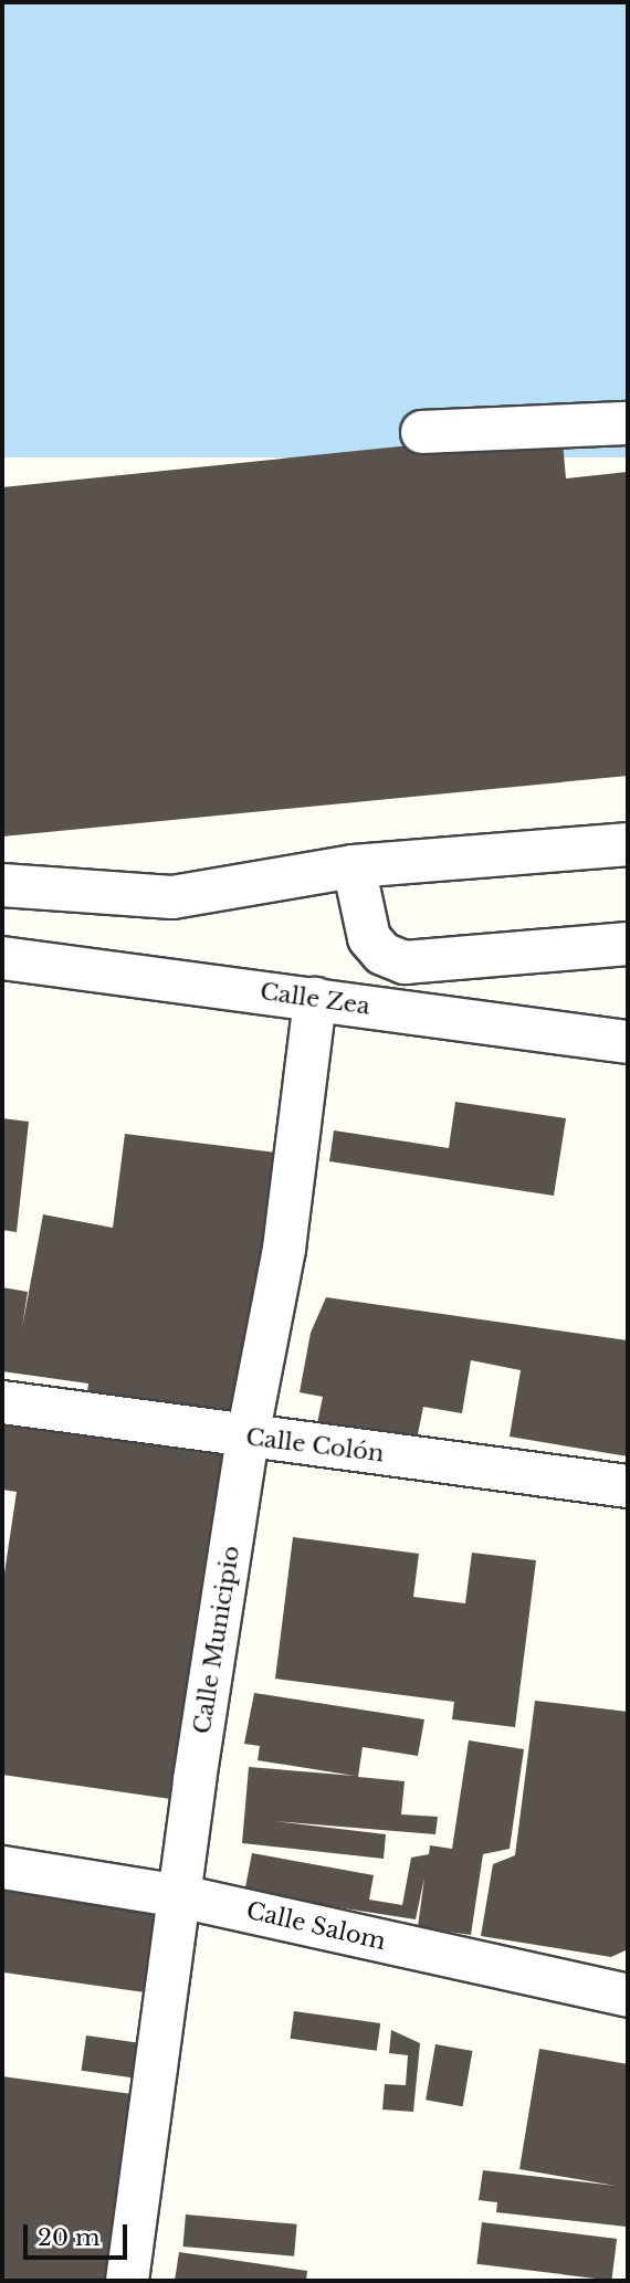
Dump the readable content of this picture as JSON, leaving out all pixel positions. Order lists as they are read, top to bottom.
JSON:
{
  "streets": {
    "street": [
      "Calle Zea",
      "Calle Colón",
      "Calle Municipio",
      "Calle Salom"
    ]
  },
  "crossings": [
    ["Calle Zea", "Calle Municipio"],
    ["Calle Colón", "Calle Municipio"],
    ["Calle Municipio", "Calle Salom"]
  ],
  "scale_bar": "20 m"
}
